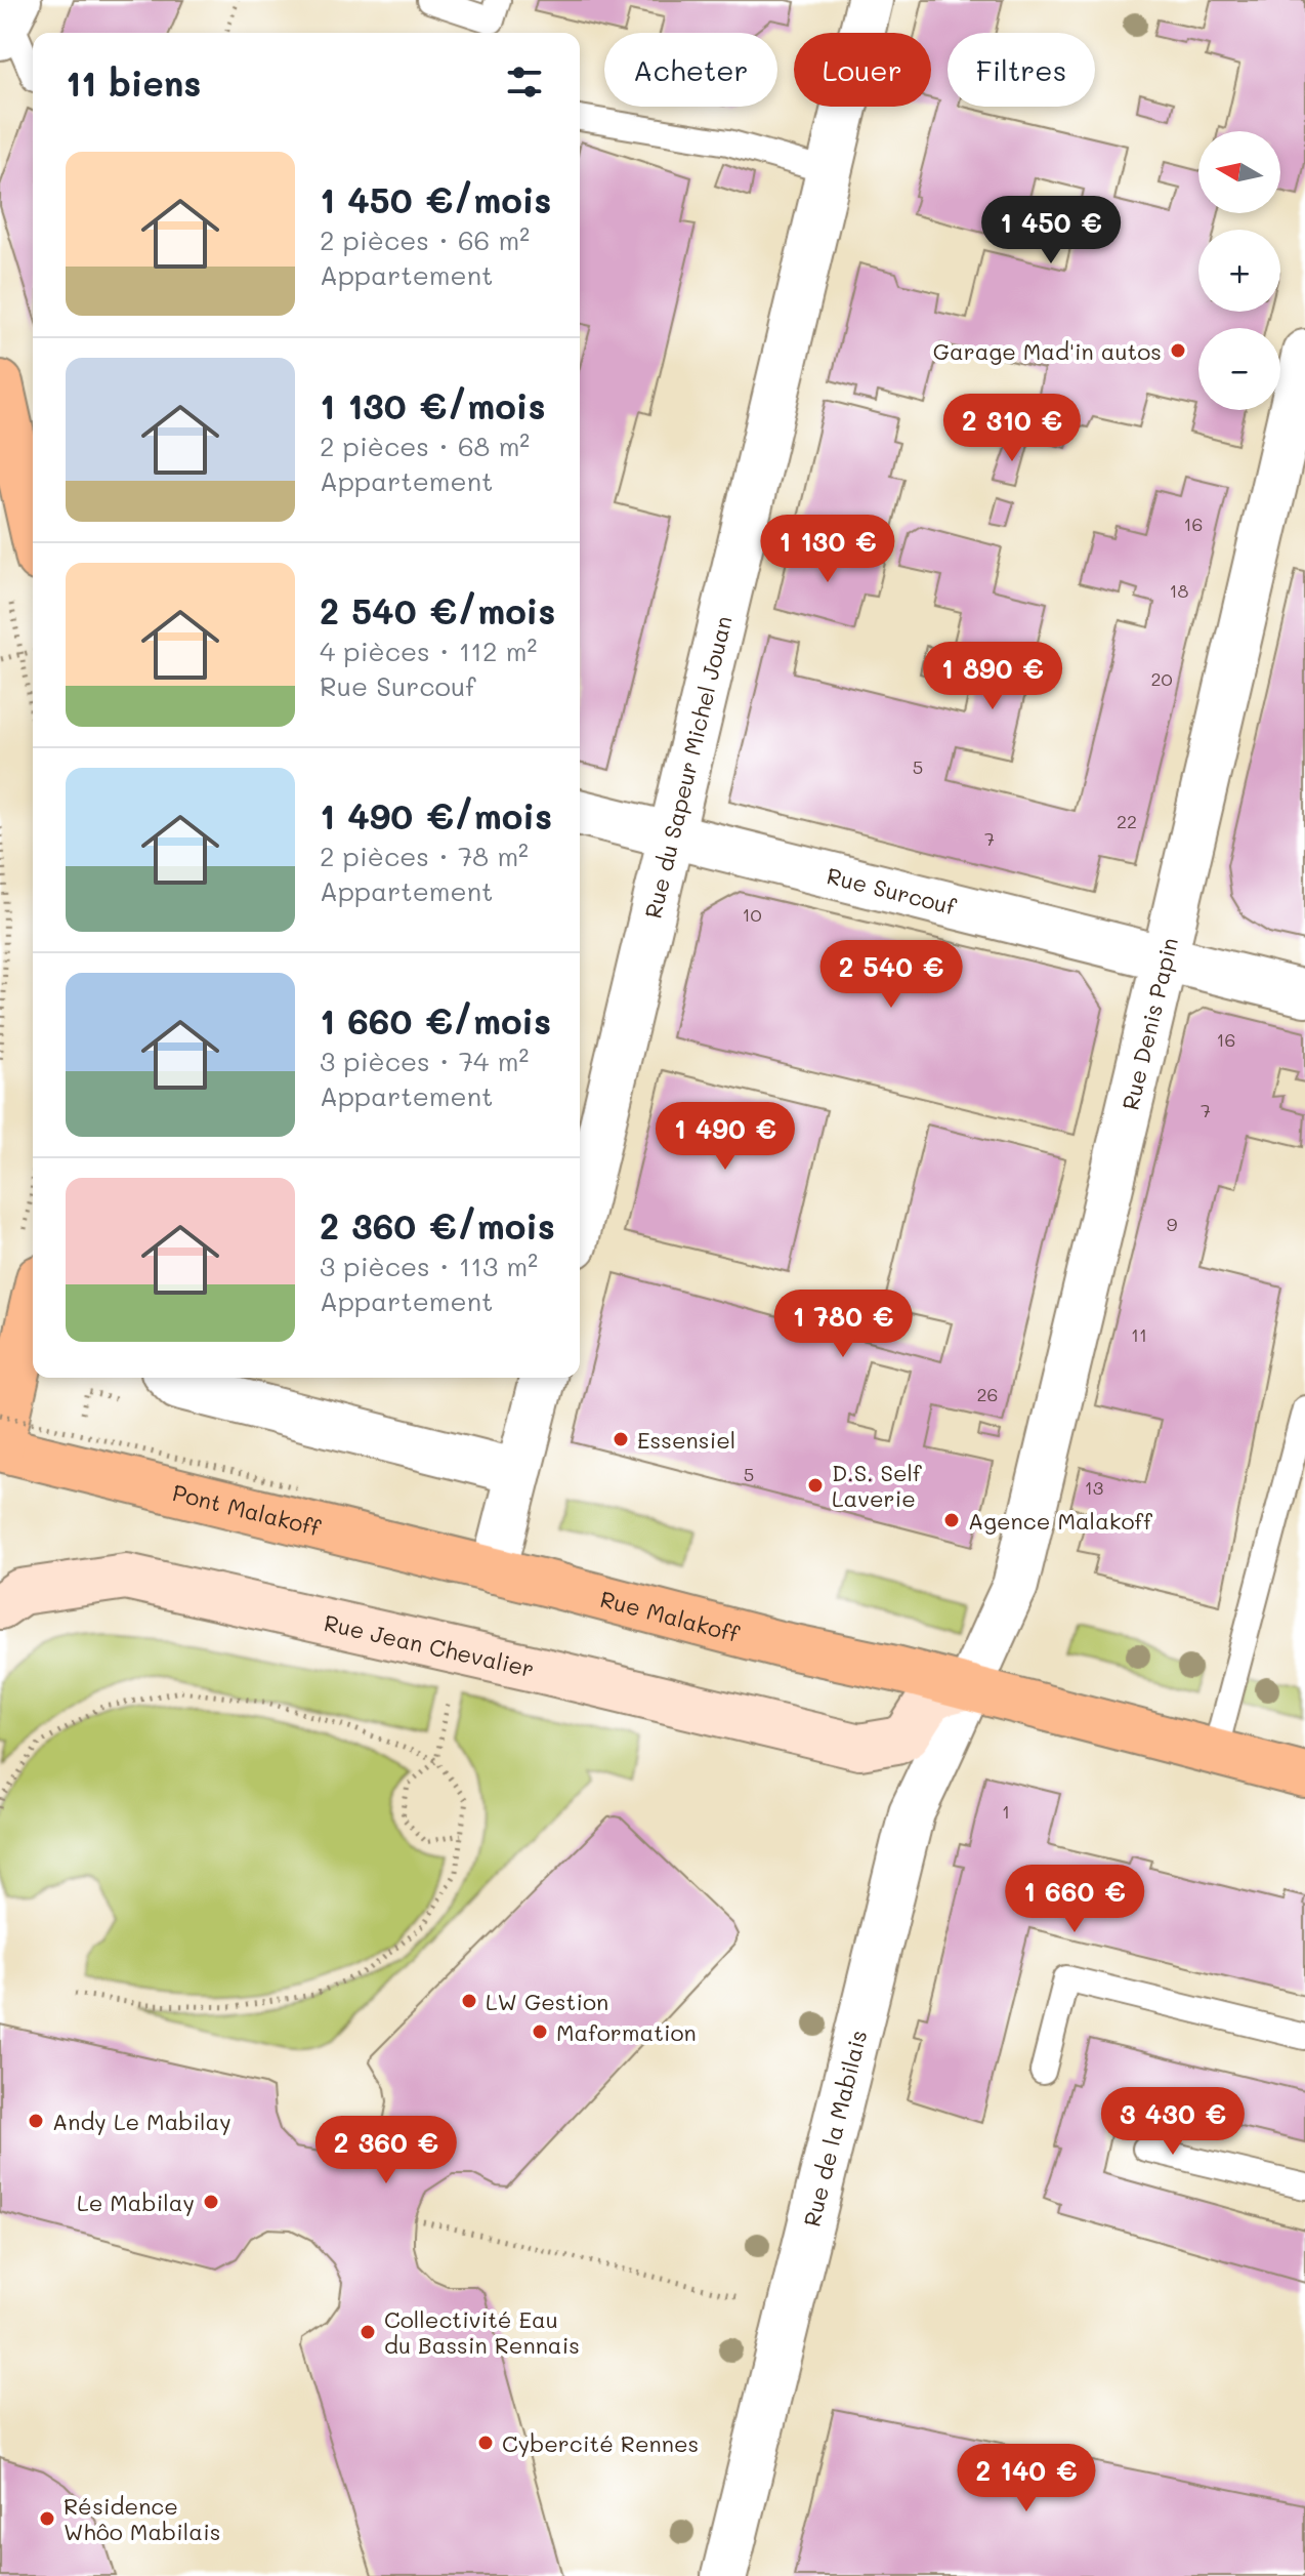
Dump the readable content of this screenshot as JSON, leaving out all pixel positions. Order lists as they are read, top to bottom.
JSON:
{
  "streets": {
    "main road": ["Pont Malakoff", "Rue Malakoff"],
    "street": [
      "Rue du Sapeur Michel Jouan",
      "Rue Surcouf",
      "Rue Denis Papin",
      "Rue Jean Chevalier",
      "Rue de la Mabilais"
    ]
  },
  "crossings": [
    ["Rue du Sapeur Michel Jouan", "Rue Surcouf"],
    ["Rue Surcouf", "Rue Denis Papin"],
    ["Rue Denis Papin", "Rue Malakoff"],
    ["Rue Denis Papin", "Rue Jean Chevalier"],
    ["Rue Denis Papin", "Rue de la Mabilais"],
    ["Pont Malakoff", "Rue Malakoff"],
    ["Rue Malakoff", "Rue Jean Chevalier"],
    ["Rue Malakoff", "Rue de la Mabilais"],
    ["Rue Jean Chevalier", "Rue de la Mabilais"]
  ],
  "places": [
    "Garage Mad'in autos",
    "Essensiel",
    "D.S. Self Laverie",
    "Agence Malakoff",
    "LW Gestion",
    "Maformation",
    "Andy Le Mabilay",
    "Le Mabilay",
    "Collectivité Eau du Bassin Rennais",
    "Cybercité Rennes",
    "Résidence Whôo Mabilais"
  ],
  "house_numbers": [
    "16",
    "18",
    "20",
    "5",
    "22",
    "7",
    "10",
    "16",
    "7",
    "9",
    "11",
    "26",
    "5",
    "13",
    "1"
  ],
  "north": "left",
  "page": {
    "chip": ["Acheter", "Louer", "Filtres"],
    "heading": "11 biens",
    "map_buttons": ["+", "−"],
    "list": [
      {
        "name": "1 450 €/mois",
        "note": "2 pièces · 66 m² · Appartement"
      },
      {
        "name": "1 130 €/mois",
        "note": "2 pièces · 68 m² · Appartement"
      },
      {
        "name": "2 540 €/mois",
        "note": "4 pièces · 112 m² · Rue Surcouf"
      },
      {
        "name": "1 490 €/mois",
        "note": "2 pièces · 78 m² · Appartement"
      },
      {
        "name": "1 660 €/mois",
        "note": "3 pièces · 74 m² · Appartement"
      },
      {
        "name": "2 360 €/mois",
        "note": "3 pièces · 113 m² · Appartement"
      }
    ],
    "price": [
      "1 450 €",
      "2 310 €",
      "1 130 €",
      "1 890 €",
      "2 540 €",
      "1 490 €",
      "1 780 €",
      "1 660 €",
      "3 430 €",
      "2 360 €",
      "2 140 €"
    ]
  }
}
